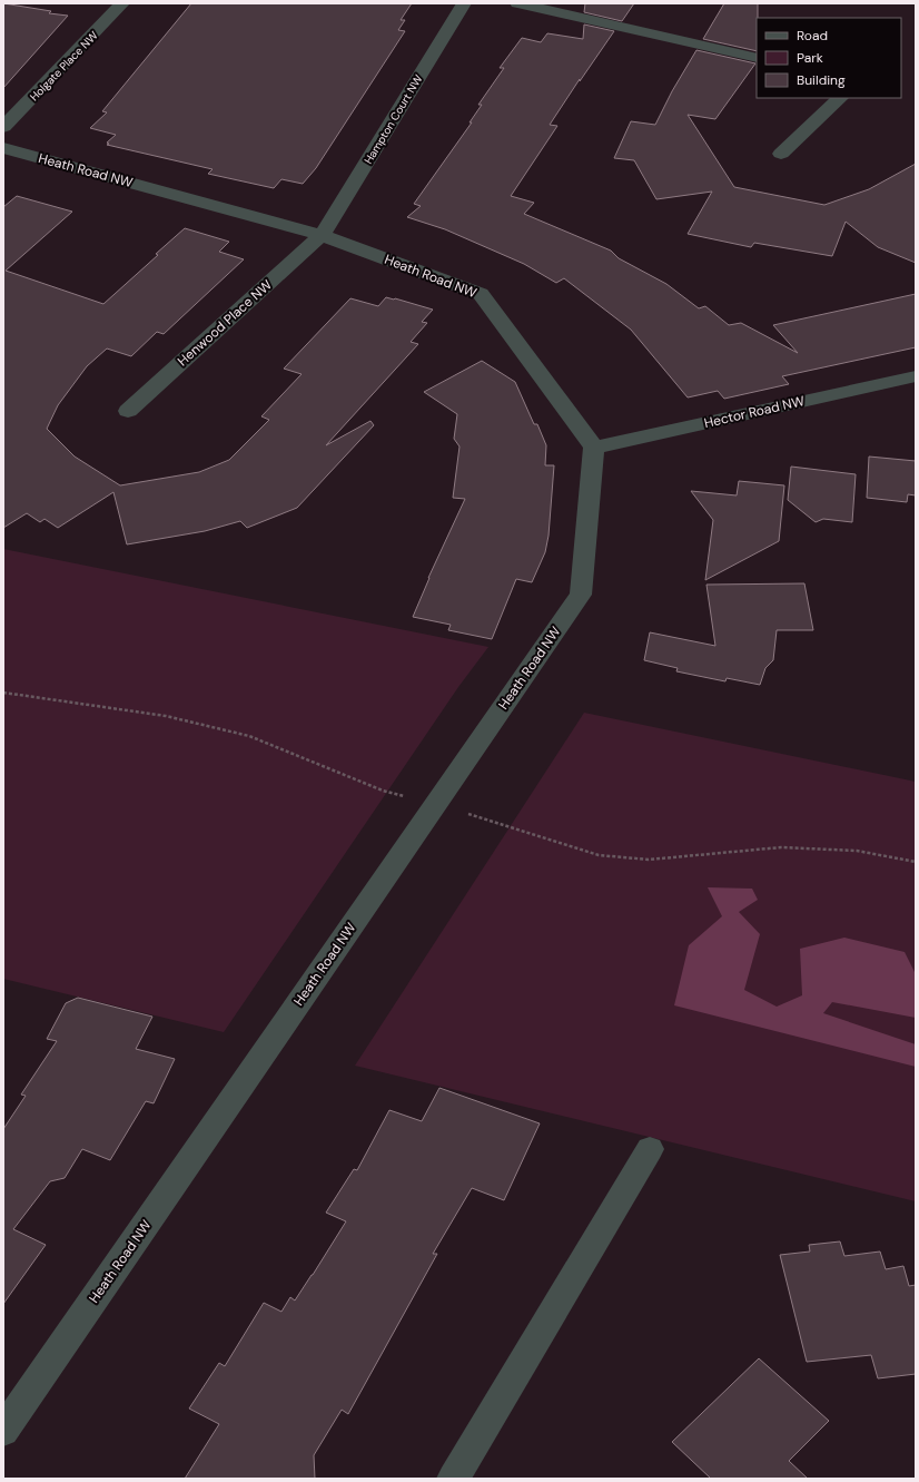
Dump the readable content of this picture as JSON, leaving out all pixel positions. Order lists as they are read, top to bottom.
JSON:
{
  "streets": {
    "street": [
      "Holgate Place NW",
      "Hampton Court NW",
      "Heath Road NW",
      "Henwood Place NW",
      "Hector Road NW"
    ]
  },
  "crossings": [
    ["Hampton Court NW", "Heath Road NW"],
    ["Hampton Court NW", "Henwood Place NW"],
    ["Heath Road NW", "Henwood Place NW"],
    ["Heath Road NW", "Hector Road NW"]
  ],
  "legend": ["Road", "Park", "Building"]
}
